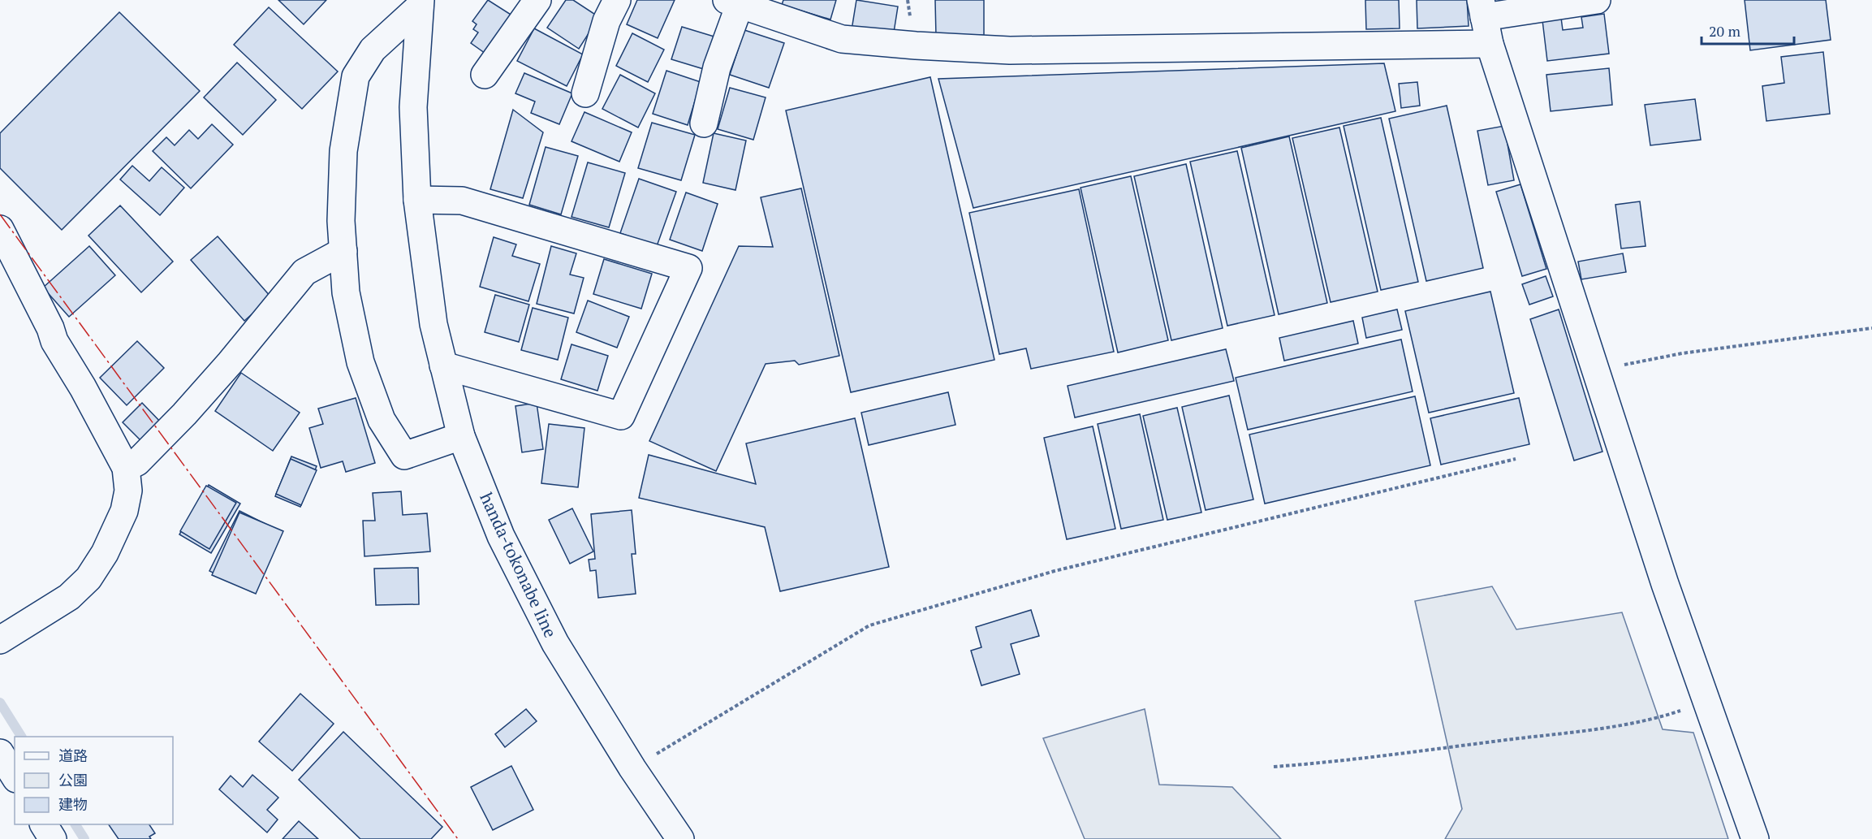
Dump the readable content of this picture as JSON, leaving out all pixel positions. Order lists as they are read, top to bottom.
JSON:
{
  "streets": {
    "street": ["handa-tokonabe line"]
  },
  "legend": ["道路", "公園", "建物"],
  "scale_bar": "20 m"
}
